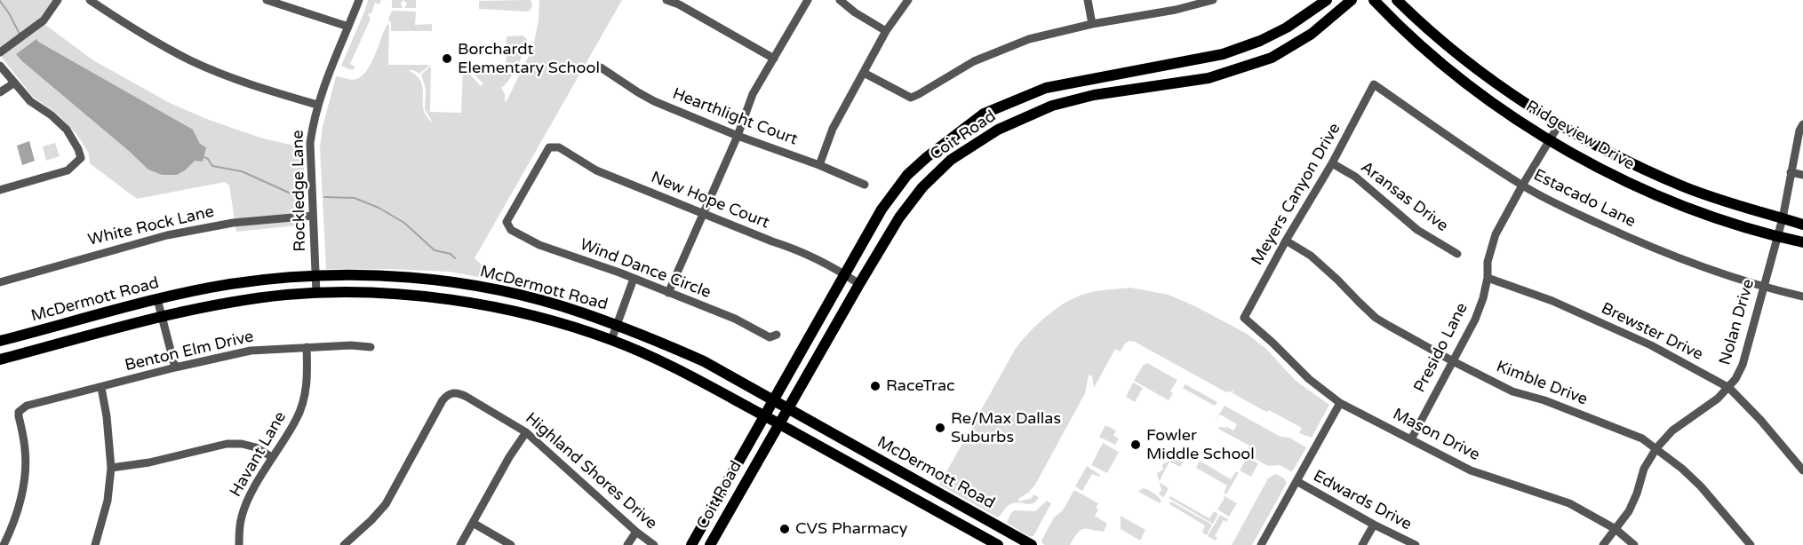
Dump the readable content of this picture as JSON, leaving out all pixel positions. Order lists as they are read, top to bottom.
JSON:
{
  "streets": {
    "main road": ["Coit Road", "Ridgeview Drive", "McDermott Road"],
    "street": [
      "Hearthlight Court",
      "Rockledge Lane",
      "Meyers Canyon Drive",
      "Aransas Drive",
      "Estacado Lane",
      "New Hope Court",
      "White Rock Lane",
      "Wind Dance Circle",
      "Nolan Drive",
      "Brewster Drive",
      "Presido Lane",
      "Benton Elm Drive",
      "Kimble Drive",
      "Mason Drive",
      "Havant Lane",
      "Highland Shores Drive",
      "Edwards Drive"
    ]
  },
  "crossings": [
    ["Coit Road", "New Hope Court"],
    ["Coit Road", "McDermott Road"],
    ["Ridgeview Drive", "Nolan Drive"],
    ["Ridgeview Drive", "Presido Lane"],
    ["Rockledge Lane", "White Rock Lane"],
    ["Rockledge Lane", "McDermott Road"],
    ["Meyers Canyon Drive", "Aransas Drive"],
    ["Meyers Canyon Drive", "Estacado Lane"],
    ["Meyers Canyon Drive", "Kimble Drive"],
    ["Meyers Canyon Drive", "Mason Drive"],
    ["Estacado Lane", "Nolan Drive"],
    ["Estacado Lane", "Presido Lane"],
    ["New Hope Court", "Wind Dance Circle"],
    ["Nolan Drive", "Brewster Drive"],
    ["Nolan Drive", "Kimble Drive"],
    ["Nolan Drive", "Mason Drive"],
    ["Brewster Drive", "Presido Lane"],
    ["Presido Lane", "Kimble Drive"],
    ["Presido Lane", "Mason Drive"],
    ["Benton Elm Drive", "Havant Lane"]
  ],
  "places": [
    "Borchardt Elementary School",
    "RaceTrac",
    "Re/Max Dallas Suburbs",
    "Fowler Middle School",
    "CVS Pharmacy"
  ]
}
